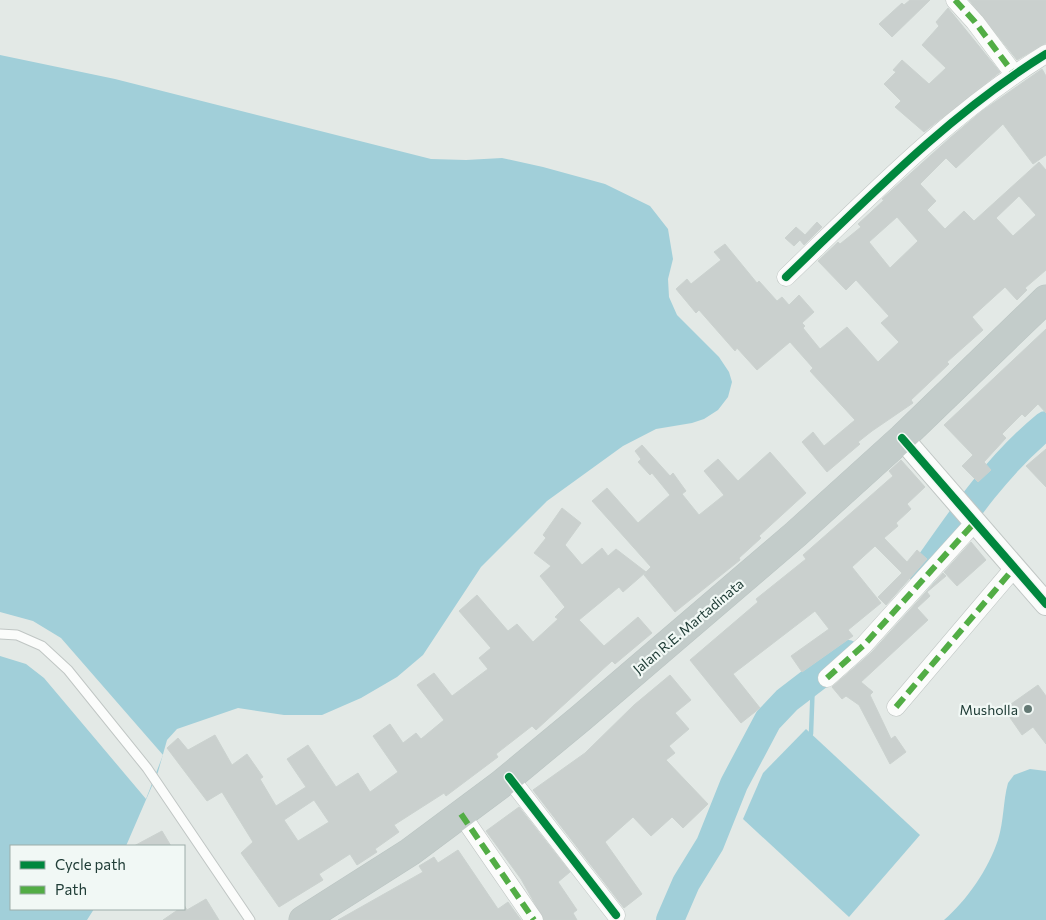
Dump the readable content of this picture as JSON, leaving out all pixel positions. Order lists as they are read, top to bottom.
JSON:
{
  "streets": {
    "highway": ["Jalan R.E. Martadinata"]
  },
  "places": ["Musholla"],
  "legend": ["Cycle path", "Path"]
}
